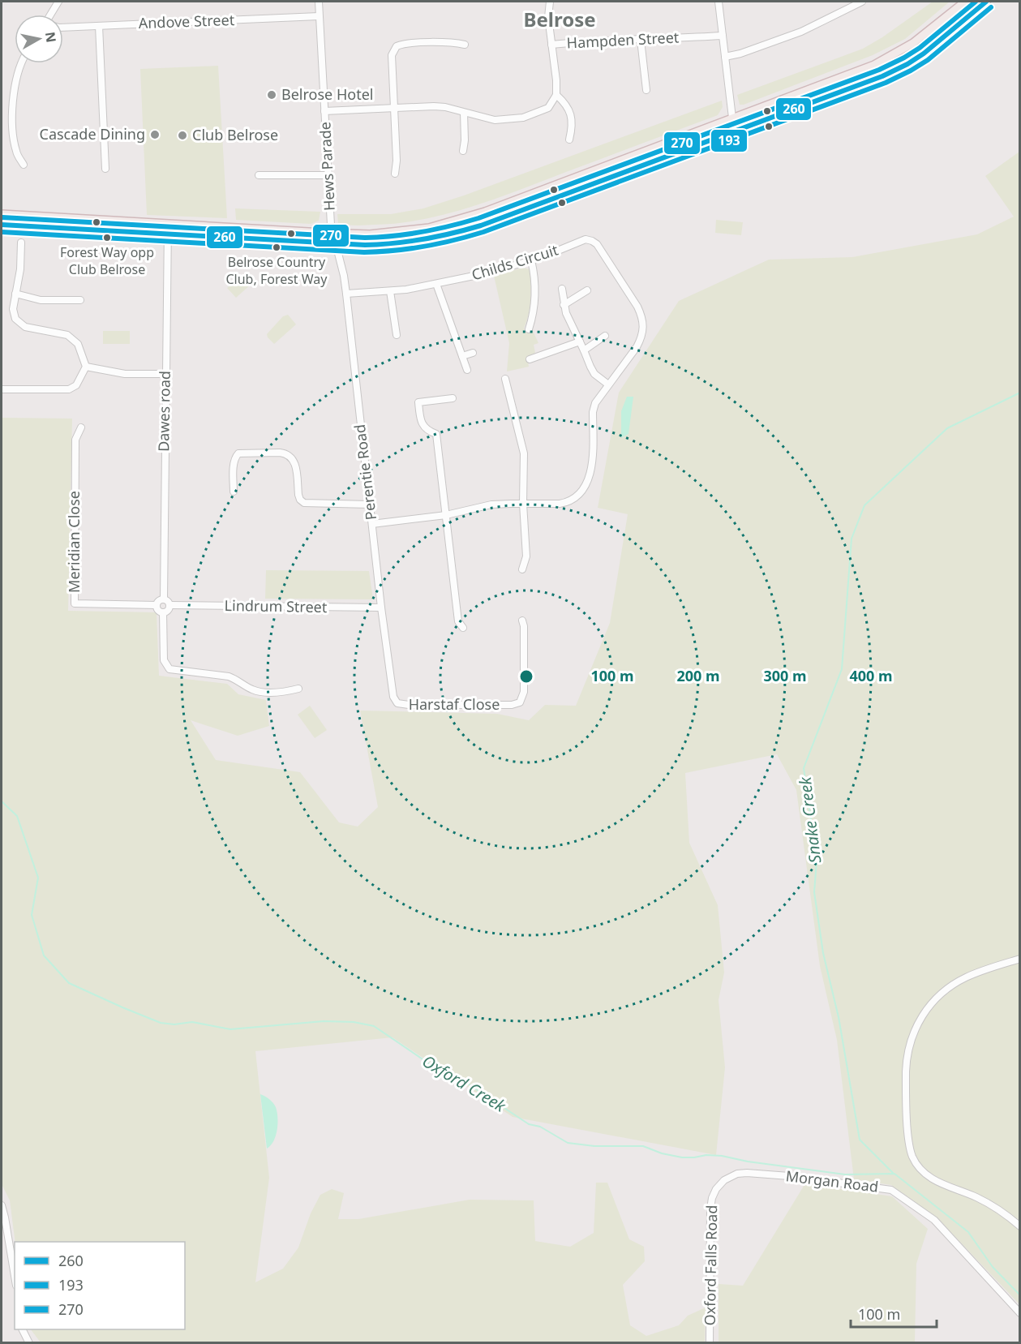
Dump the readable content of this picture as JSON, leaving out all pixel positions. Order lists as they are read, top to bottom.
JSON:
{
  "streets": {
    "street": [
      "Andove Street",
      "Hampden Street",
      "Hews Parade",
      "Childs Circuit",
      "Dawes road",
      "Perentie Road",
      "Meridian Close",
      "Lindrum Street",
      "Harstaf Close",
      "Morgan Road",
      "Oxford Falls Road"
    ]
  },
  "crossings": [
    ["Andove Street", "Hews Parade"],
    ["Hews Parade", "Perentie Road"],
    ["Childs Circuit", "Perentie Road"],
    ["Dawes road", "Meridian Close"],
    ["Dawes road", "Lindrum Street"],
    ["Perentie Road", "Lindrum Street"],
    ["Perentie Road", "Harstaf Close"],
    ["Meridian Close", "Lindrum Street"],
    ["Morgan Road", "Oxford Falls Road"]
  ],
  "districts": ["Belrose"],
  "water": ["Snake Creek", "Oxford Creek"],
  "places": [
    "Belrose Hotel",
    "Cascade Dining",
    "Club Belrose",
    "Forest Way opp Club Belrose",
    "Belrose Country Club, Forest Way"
  ],
  "lines": ["transit line 260", "transit line 270", "transit line 193"],
  "legend": ["260", "193", "270"],
  "scale_bar": "100 m",
  "north": "right",
  "rings": [
    "100 m",
    "200 m",
    "300 m",
    "400 m"
  ]
}
